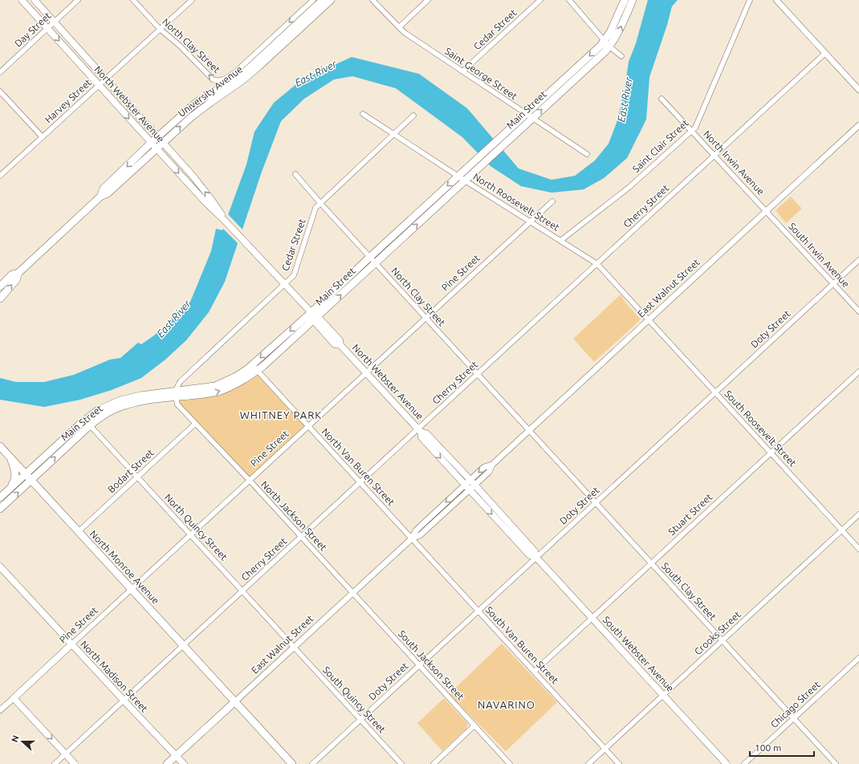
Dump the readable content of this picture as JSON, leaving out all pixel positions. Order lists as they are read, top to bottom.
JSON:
{
  "streets": {
    "main road": [
      "University Avenue",
      "North Webster Avenue",
      "Main Street",
      "Pine Street",
      "East Walnut Street",
      "North Monroe Avenue",
      "South Webster Avenue",
      "North Madison Street"
    ],
    "street": [
      "Day Street",
      "Cedar Street",
      "North Clay Street",
      "Saint George Street",
      "Harvey Street",
      "Saint Clair Street",
      "North Irwin Avenue",
      "North Roosevelt Street",
      "Cherry Street",
      "South Irwin Avenue",
      "Doty Street",
      "South Roosevelt Street",
      "North Van Buren Street",
      "Bodart Street",
      "Stuart Street",
      "North Jackson Street",
      "North Quincy Street",
      "South Clay Street",
      "Crooks Street",
      "South Van Buren Street",
      "South Jackson Street",
      "South Quincy Street",
      "Chicago Street"
    ]
  },
  "crossings": [
    ["Day Street", "North Webster Avenue"],
    ["Cedar Street", "North Clay Street"],
    ["Cedar Street", "Saint George Street"],
    ["Cedar Street", "North Webster Avenue"],
    ["Cedar Street", "Main Street"],
    ["Cedar Street", "North Roosevelt Street"],
    ["Cedar Street", "North Jackson Street"],
    ["North Clay Street", "Harvey Street"],
    ["North Clay Street", "Main Street"],
    ["North Clay Street", "Cherry Street"],
    ["North Clay Street", "Pine Street"],
    ["North Clay Street", "East Walnut Street"],
    ["North Clay Street", "South Clay Street"],
    ["Saint George Street", "Main Street"],
    ["University Avenue", "North Webster Avenue"],
    ["Harvey Street", "North Webster Avenue"],
    ["North Webster Avenue", "Main Street"],
    ["North Webster Avenue", "Cherry Street"],
    ["North Webster Avenue", "Pine Street"],
    ["North Webster Avenue", "East Walnut Street"],
    ["North Webster Avenue", "South Webster Avenue"],
    ["Main Street", "North Roosevelt Street"],
    ["Main Street", "North Van Buren Street"],
    ["Main Street", "North Jackson Street"],
    ["Main Street", "North Quincy Street"],
    ["Main Street", "North Monroe Avenue"],
    ["Saint Clair Street", "North Irwin Avenue"],
    ["Saint Clair Street", "North Roosevelt Street"],
    ["North Irwin Avenue", "Cherry Street"],
    ["North Irwin Avenue", "South Irwin Avenue"],
    ["North Irwin Avenue", "East Walnut Street"],
    ["North Roosevelt Street", "Cherry Street"],
    ["North Roosevelt Street", "Pine Street"],
    ["North Roosevelt Street", "East Walnut Street"],
    ["North Roosevelt Street", "South Roosevelt Street"],
    ["Cherry Street", "North Van Buren Street"],
    ["Cherry Street", "North Jackson Street"],
    ["Cherry Street", "North Quincy Street"],
    ["Cherry Street", "North Monroe Avenue"],
    ["Cherry Street", "North Madison Street"],
    ["South Irwin Avenue", "East Walnut Street"],
    ["South Irwin Avenue", "Doty Street"],
    ["Pine Street", "North Van Buren Street"],
    ["Pine Street", "North Jackson Street"],
    ["Pine Street", "North Quincy Street"],
    ["Pine Street", "North Monroe Avenue"],
    ["Pine Street", "North Madison Street"],
    ["East Walnut Street", "South Roosevelt Street"],
    ["East Walnut Street", "North Van Buren Street"],
    ["East Walnut Street", "North Jackson Street"],
    ["East Walnut Street", "North Quincy Street"],
    ["East Walnut Street", "North Monroe Avenue"],
    ["East Walnut Street", "South Clay Street"],
    ["East Walnut Street", "South Van Buren Street"],
    ["East Walnut Street", "South Webster Avenue"],
    ["East Walnut Street", "South Jackson Street"],
    ["East Walnut Street", "North Madison Street"],
    ["East Walnut Street", "South Quincy Street"],
    ["Doty Street", "South Roosevelt Street"],
    ["Doty Street", "South Clay Street"],
    ["Doty Street", "South Van Buren Street"],
    ["Doty Street", "South Webster Avenue"],
    ["Doty Street", "South Jackson Street"],
    ["Doty Street", "South Quincy Street"],
    ["South Roosevelt Street", "Stuart Street"],
    ["South Roosevelt Street", "Crooks Street"],
    ["North Van Buren Street", "South Van Buren Street"],
    ["Bodart Street", "North Jackson Street"],
    ["Bodart Street", "North Quincy Street"],
    ["Bodart Street", "North Monroe Avenue"],
    ["Stuart Street", "South Clay Street"],
    ["Stuart Street", "South Van Buren Street"],
    ["Stuart Street", "South Webster Avenue"],
    ["North Jackson Street", "South Jackson Street"],
    ["North Quincy Street", "South Quincy Street"],
    ["South Clay Street", "Crooks Street"],
    ["South Clay Street", "Chicago Street"],
    ["Crooks Street", "South Van Buren Street"],
    ["Crooks Street", "South Webster Avenue"]
  ],
  "districts": ["WHITNEY PARK", "NAVARINO"],
  "water": ["East River"],
  "scale_bar": "100 m",
  "north": "left"
}
